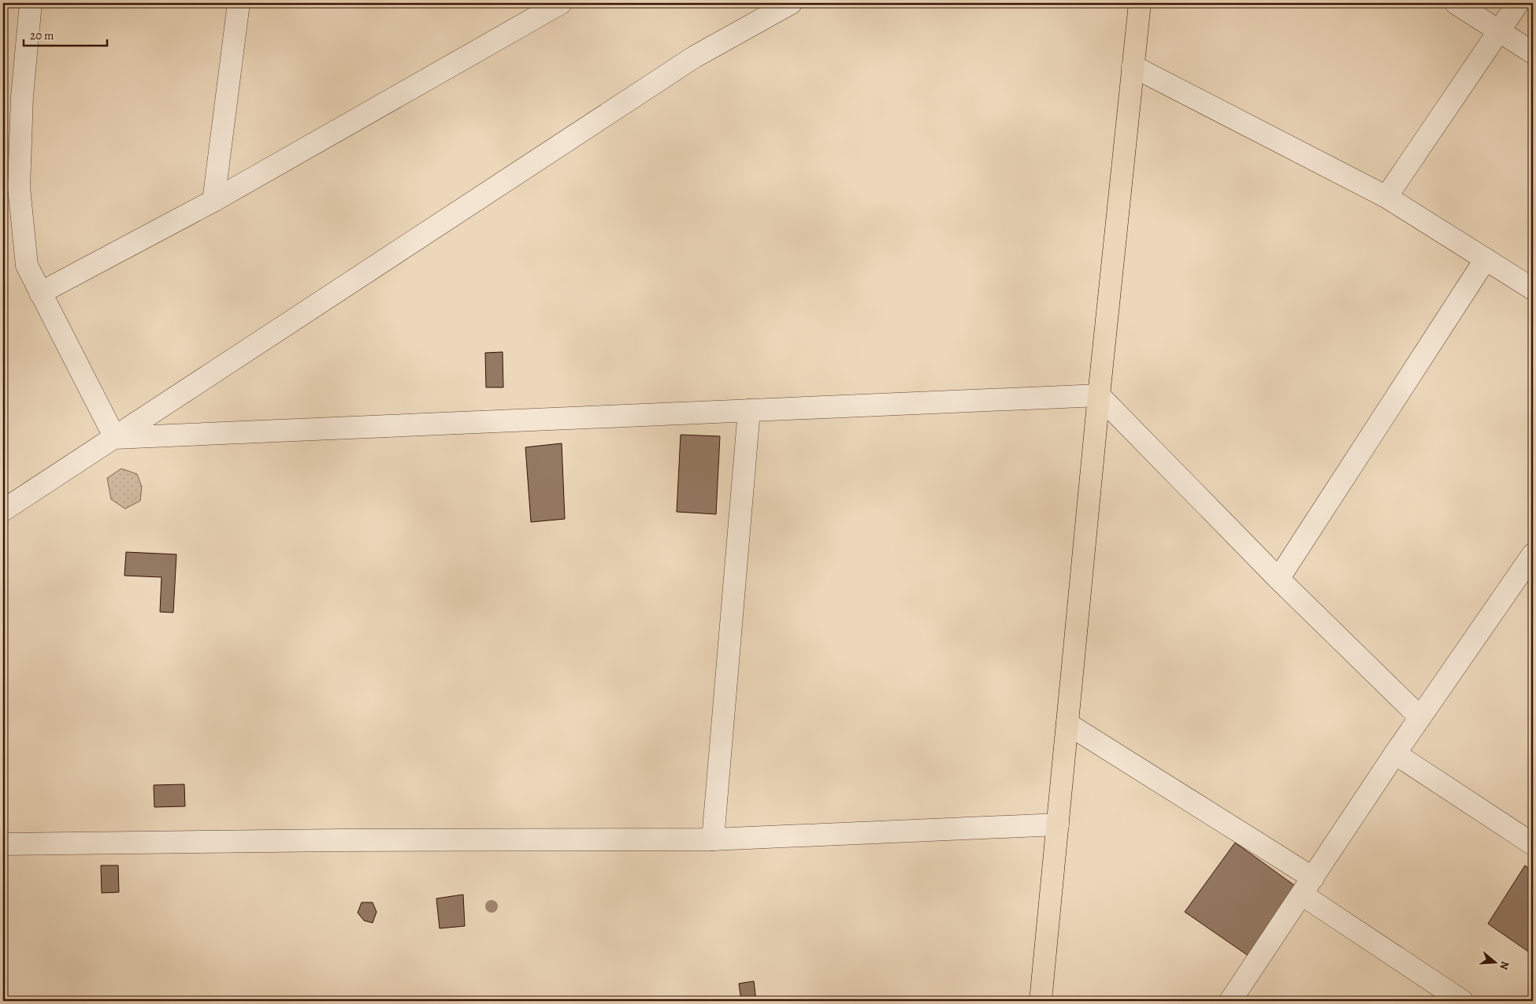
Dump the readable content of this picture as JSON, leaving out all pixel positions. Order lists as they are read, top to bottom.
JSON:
{
  "scale_bar": "20 m",
  "north": "right"
}
